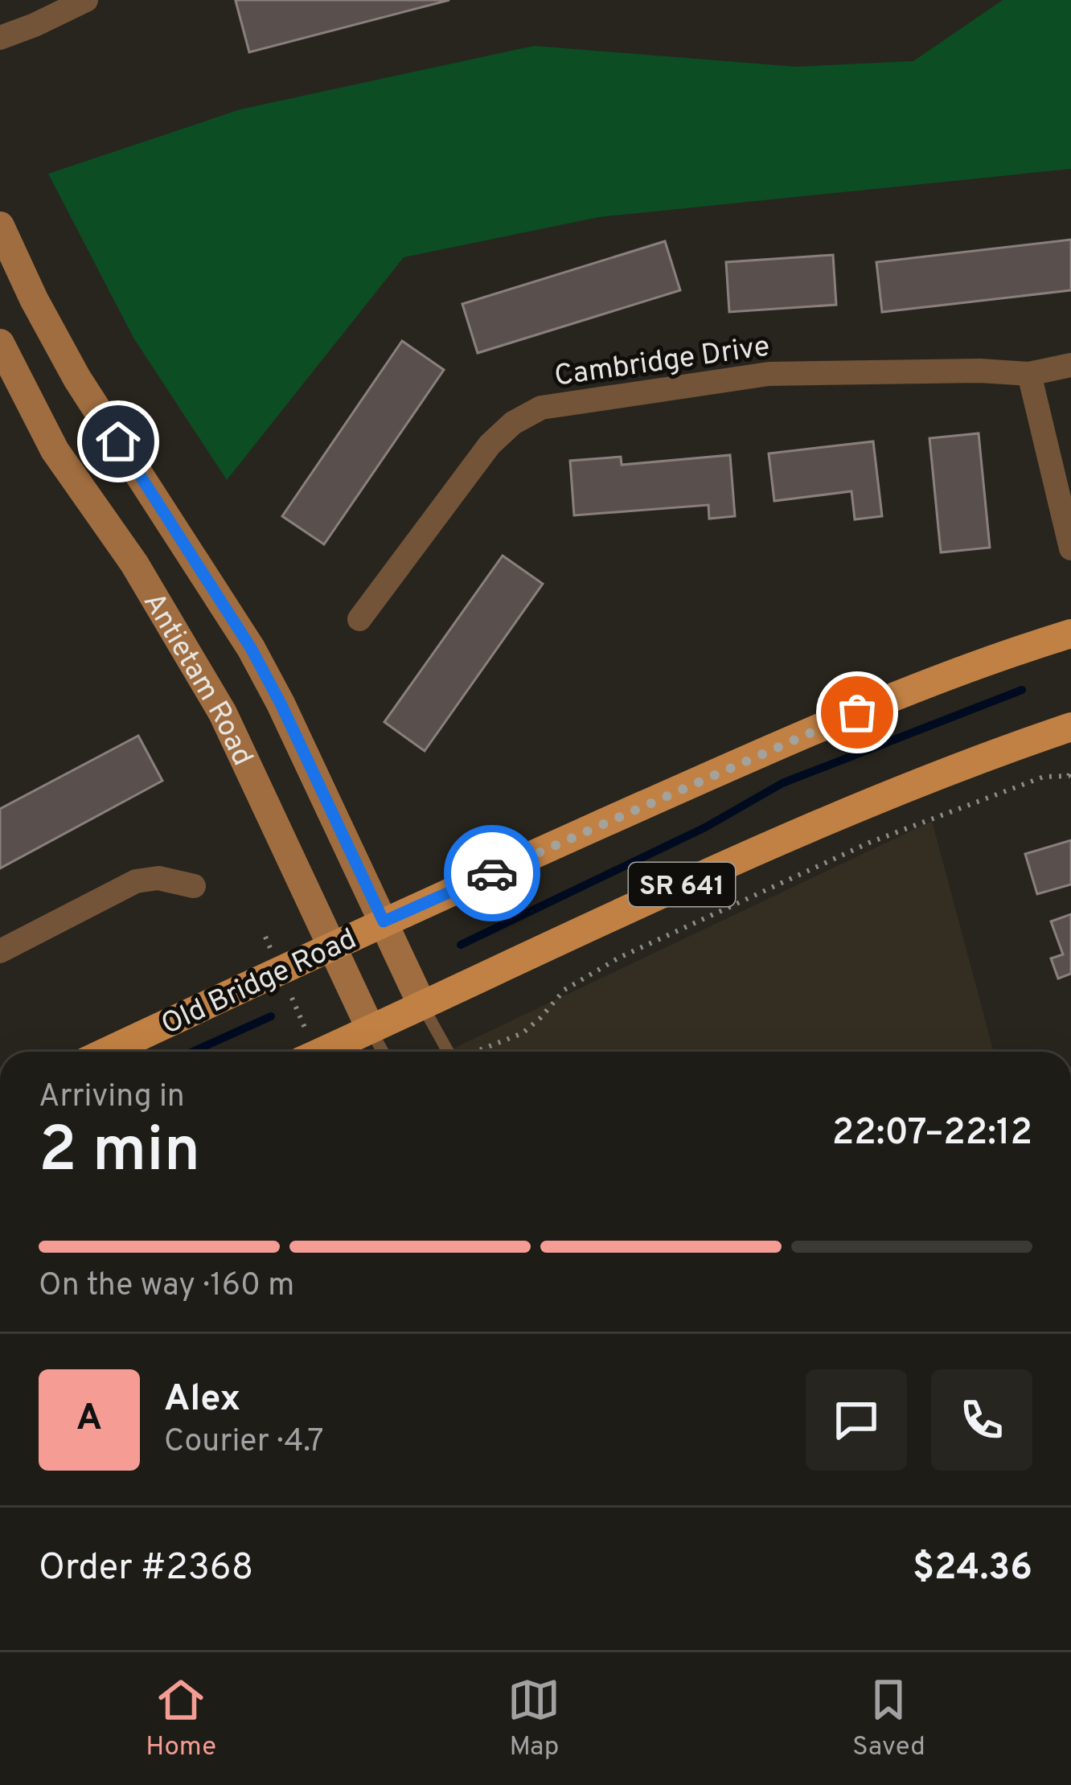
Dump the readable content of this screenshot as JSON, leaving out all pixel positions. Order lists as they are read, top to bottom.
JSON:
{
  "streets": {
    "main road": ["SR 641", "Old Bridge Road"],
    "street": ["Cambridge Drive", "Antietam Road"]
  },
  "crossings": [
    ["Antietam Road", "SR 641"],
    ["Antietam Road", "Old Bridge Road"]
  ],
  "page": {
    "heading": ["2 min", "Arriving in", "22:07–22:12"],
    "panel": [
      "Alex",
      "Courier · 4.7",
      "Order #2368",
      "$24.36"
    ],
    "bar": "On the way · 160 m",
    "round": "A",
    "tabs": ["Home", "Map", "Saved"]
  }
}
